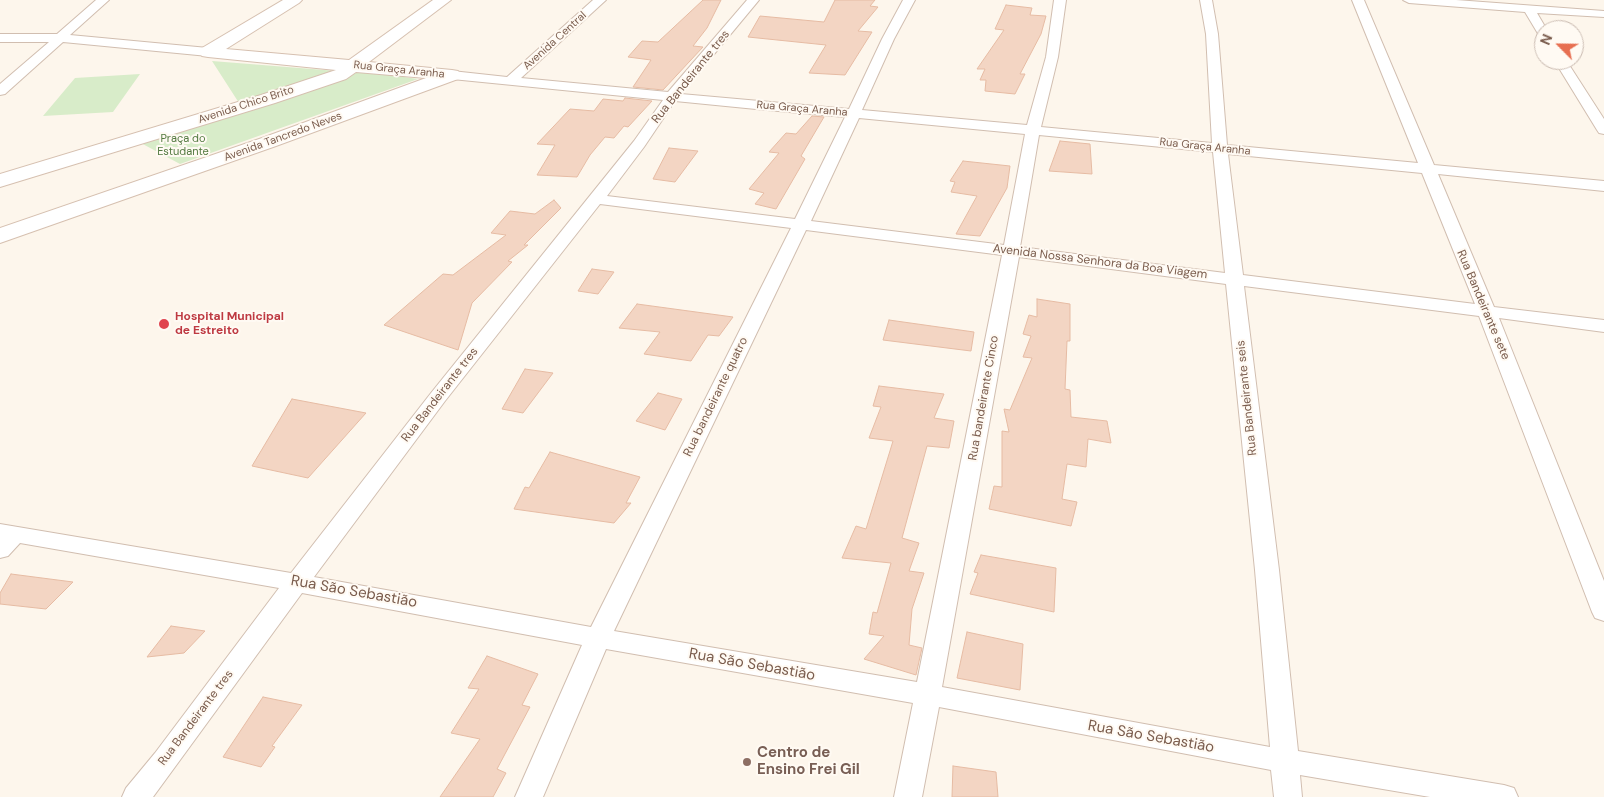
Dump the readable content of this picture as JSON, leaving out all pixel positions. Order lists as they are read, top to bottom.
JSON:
{
  "streets": {
    "main road": ["Rua Graça Aranha", "Avenida Chico Brito", "Avenida Tancredo Neves"],
    "street": [
      "Avenida Central",
      "Rua Bandeirante tres",
      "Avenida Nossa Senhora da Boa Viagem",
      "Rua Bandeirante sete",
      "Rua bandeirante quatro",
      "Rua bandeirante Cinco",
      "Rua Bandeirante seis",
      "Rua São Sebastião"
    ]
  },
  "crossings": [
    ["Avenida Central", "Rua Graça Aranha"],
    ["Rua Graça Aranha", "Rua Bandeirante tres"],
    ["Rua Graça Aranha", "Avenida Chico Brito"],
    ["Rua Graça Aranha", "Avenida Tancredo Neves"],
    ["Rua Graça Aranha", "Rua Bandeirante sete"],
    ["Rua Graça Aranha", "Rua bandeirante quatro"],
    ["Rua Graça Aranha", "Rua bandeirante Cinco"],
    ["Rua Graça Aranha", "Rua Bandeirante seis"],
    ["Rua Bandeirante tres", "Avenida Nossa Senhora da Boa Viagem"],
    ["Rua Bandeirante tres", "Rua São Sebastião"],
    ["Avenida Nossa Senhora da Boa Viagem", "Rua Bandeirante sete"],
    ["Avenida Nossa Senhora da Boa Viagem", "Rua bandeirante quatro"],
    ["Avenida Nossa Senhora da Boa Viagem", "Rua bandeirante Cinco"],
    ["Avenida Nossa Senhora da Boa Viagem", "Rua Bandeirante seis"],
    ["Rua bandeirante quatro", "Rua São Sebastião"],
    ["Rua bandeirante Cinco", "Rua São Sebastião"],
    ["Rua Bandeirante seis", "Rua São Sebastião"]
  ],
  "parks": ["Praça do Estudante"],
  "places": ["Hospital Municipal de Estreito", "Centro de Ensino Frei Gil"],
  "north": "top left"
}
